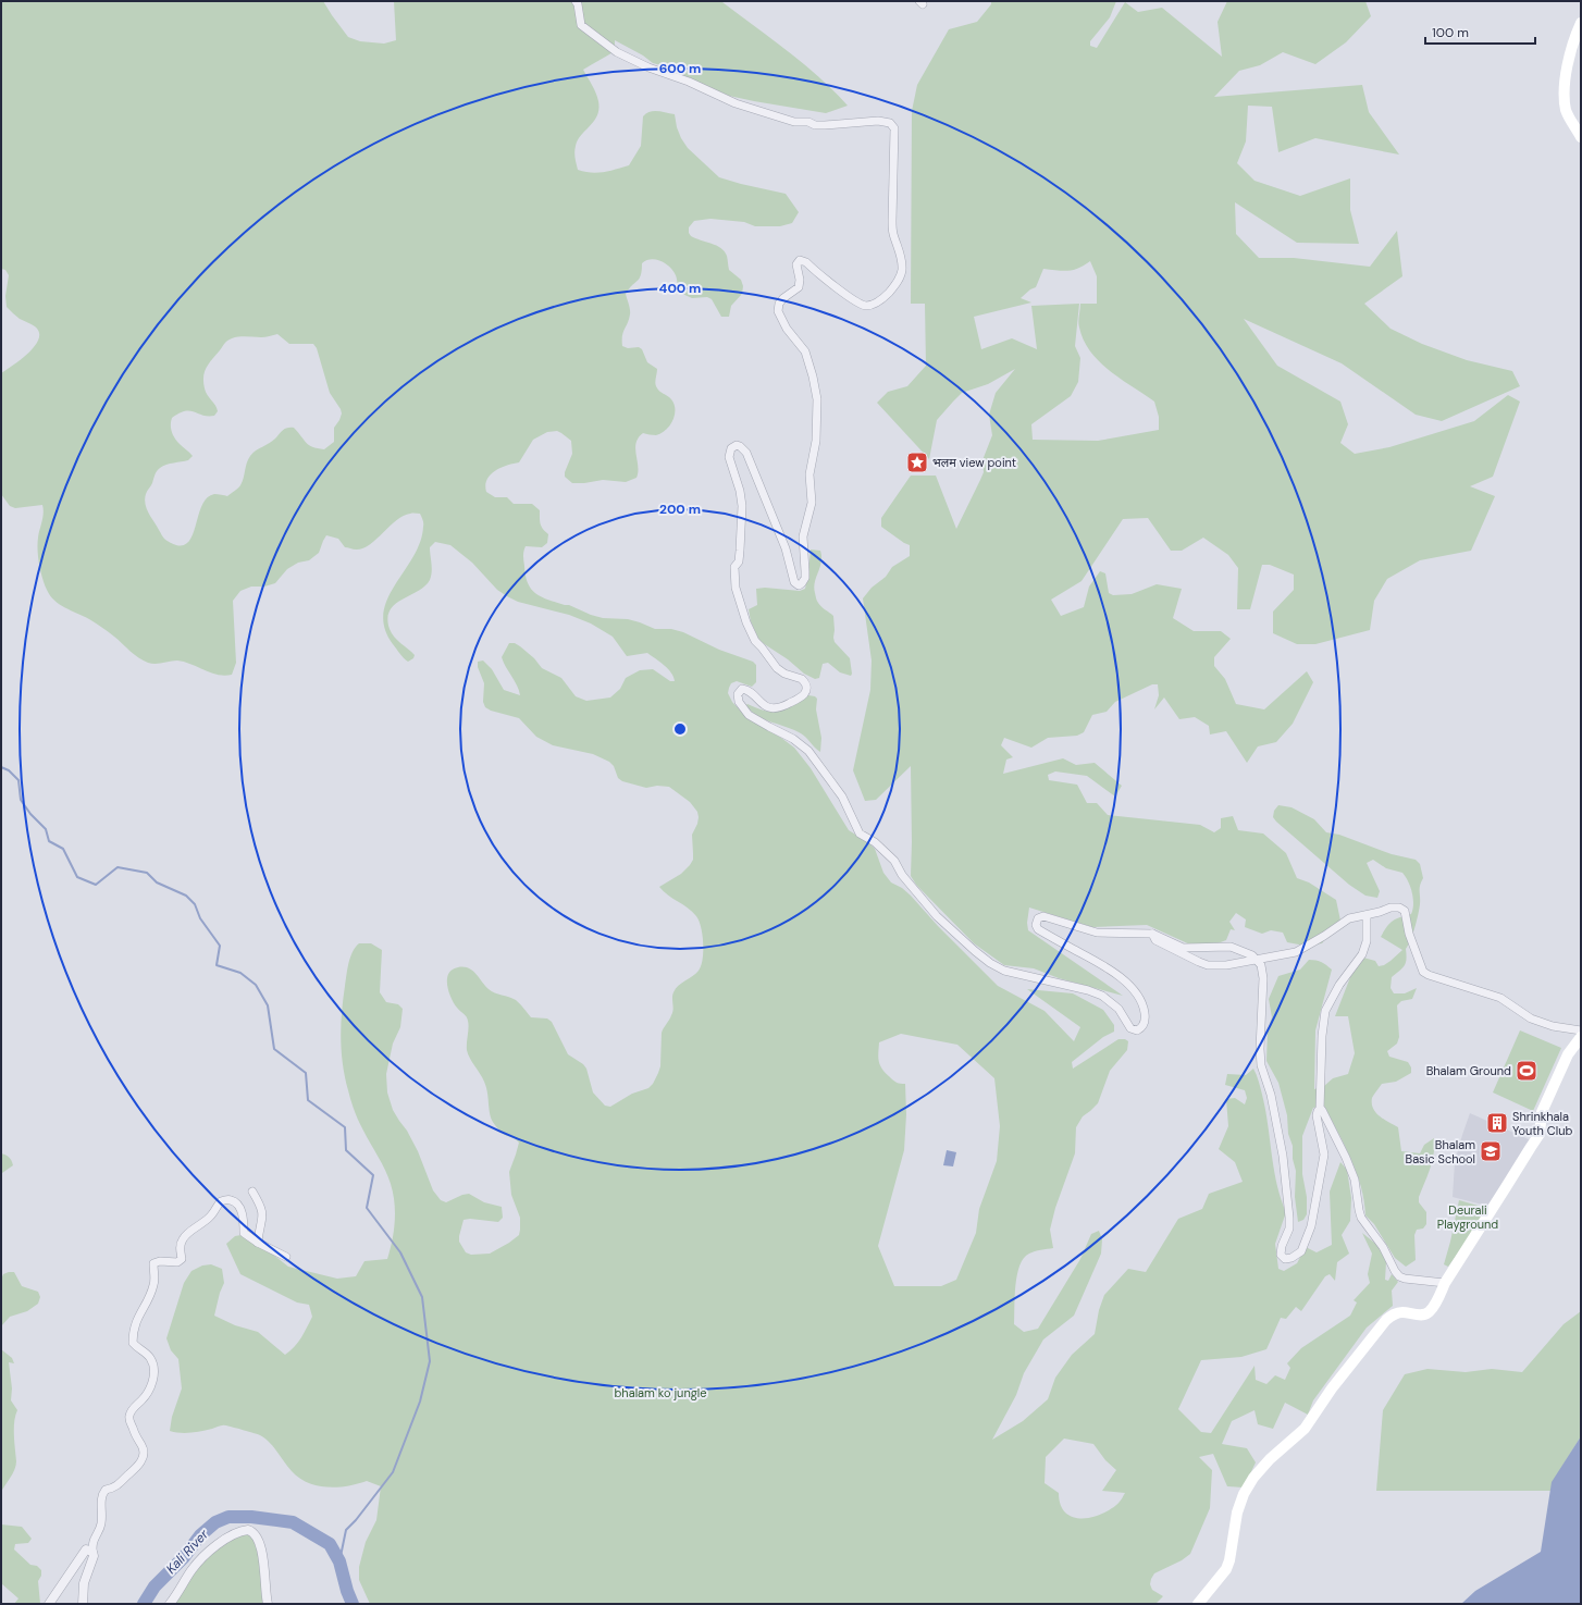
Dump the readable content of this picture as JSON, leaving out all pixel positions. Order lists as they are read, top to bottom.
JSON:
{
  "water": ["Kali River"],
  "parks": ["Deurali Playground", "bhalam ko jungle"],
  "places": {
    "place": ["भलम view point"],
    "sports": ["Bhalam Ground"],
    "building": ["Shrinkhala Youth Club"],
    "school or university": ["Bhalam Basic School"]
  },
  "scale_bar": "100 m",
  "rings": ["600 m", "400 m", "200 m"]
}
